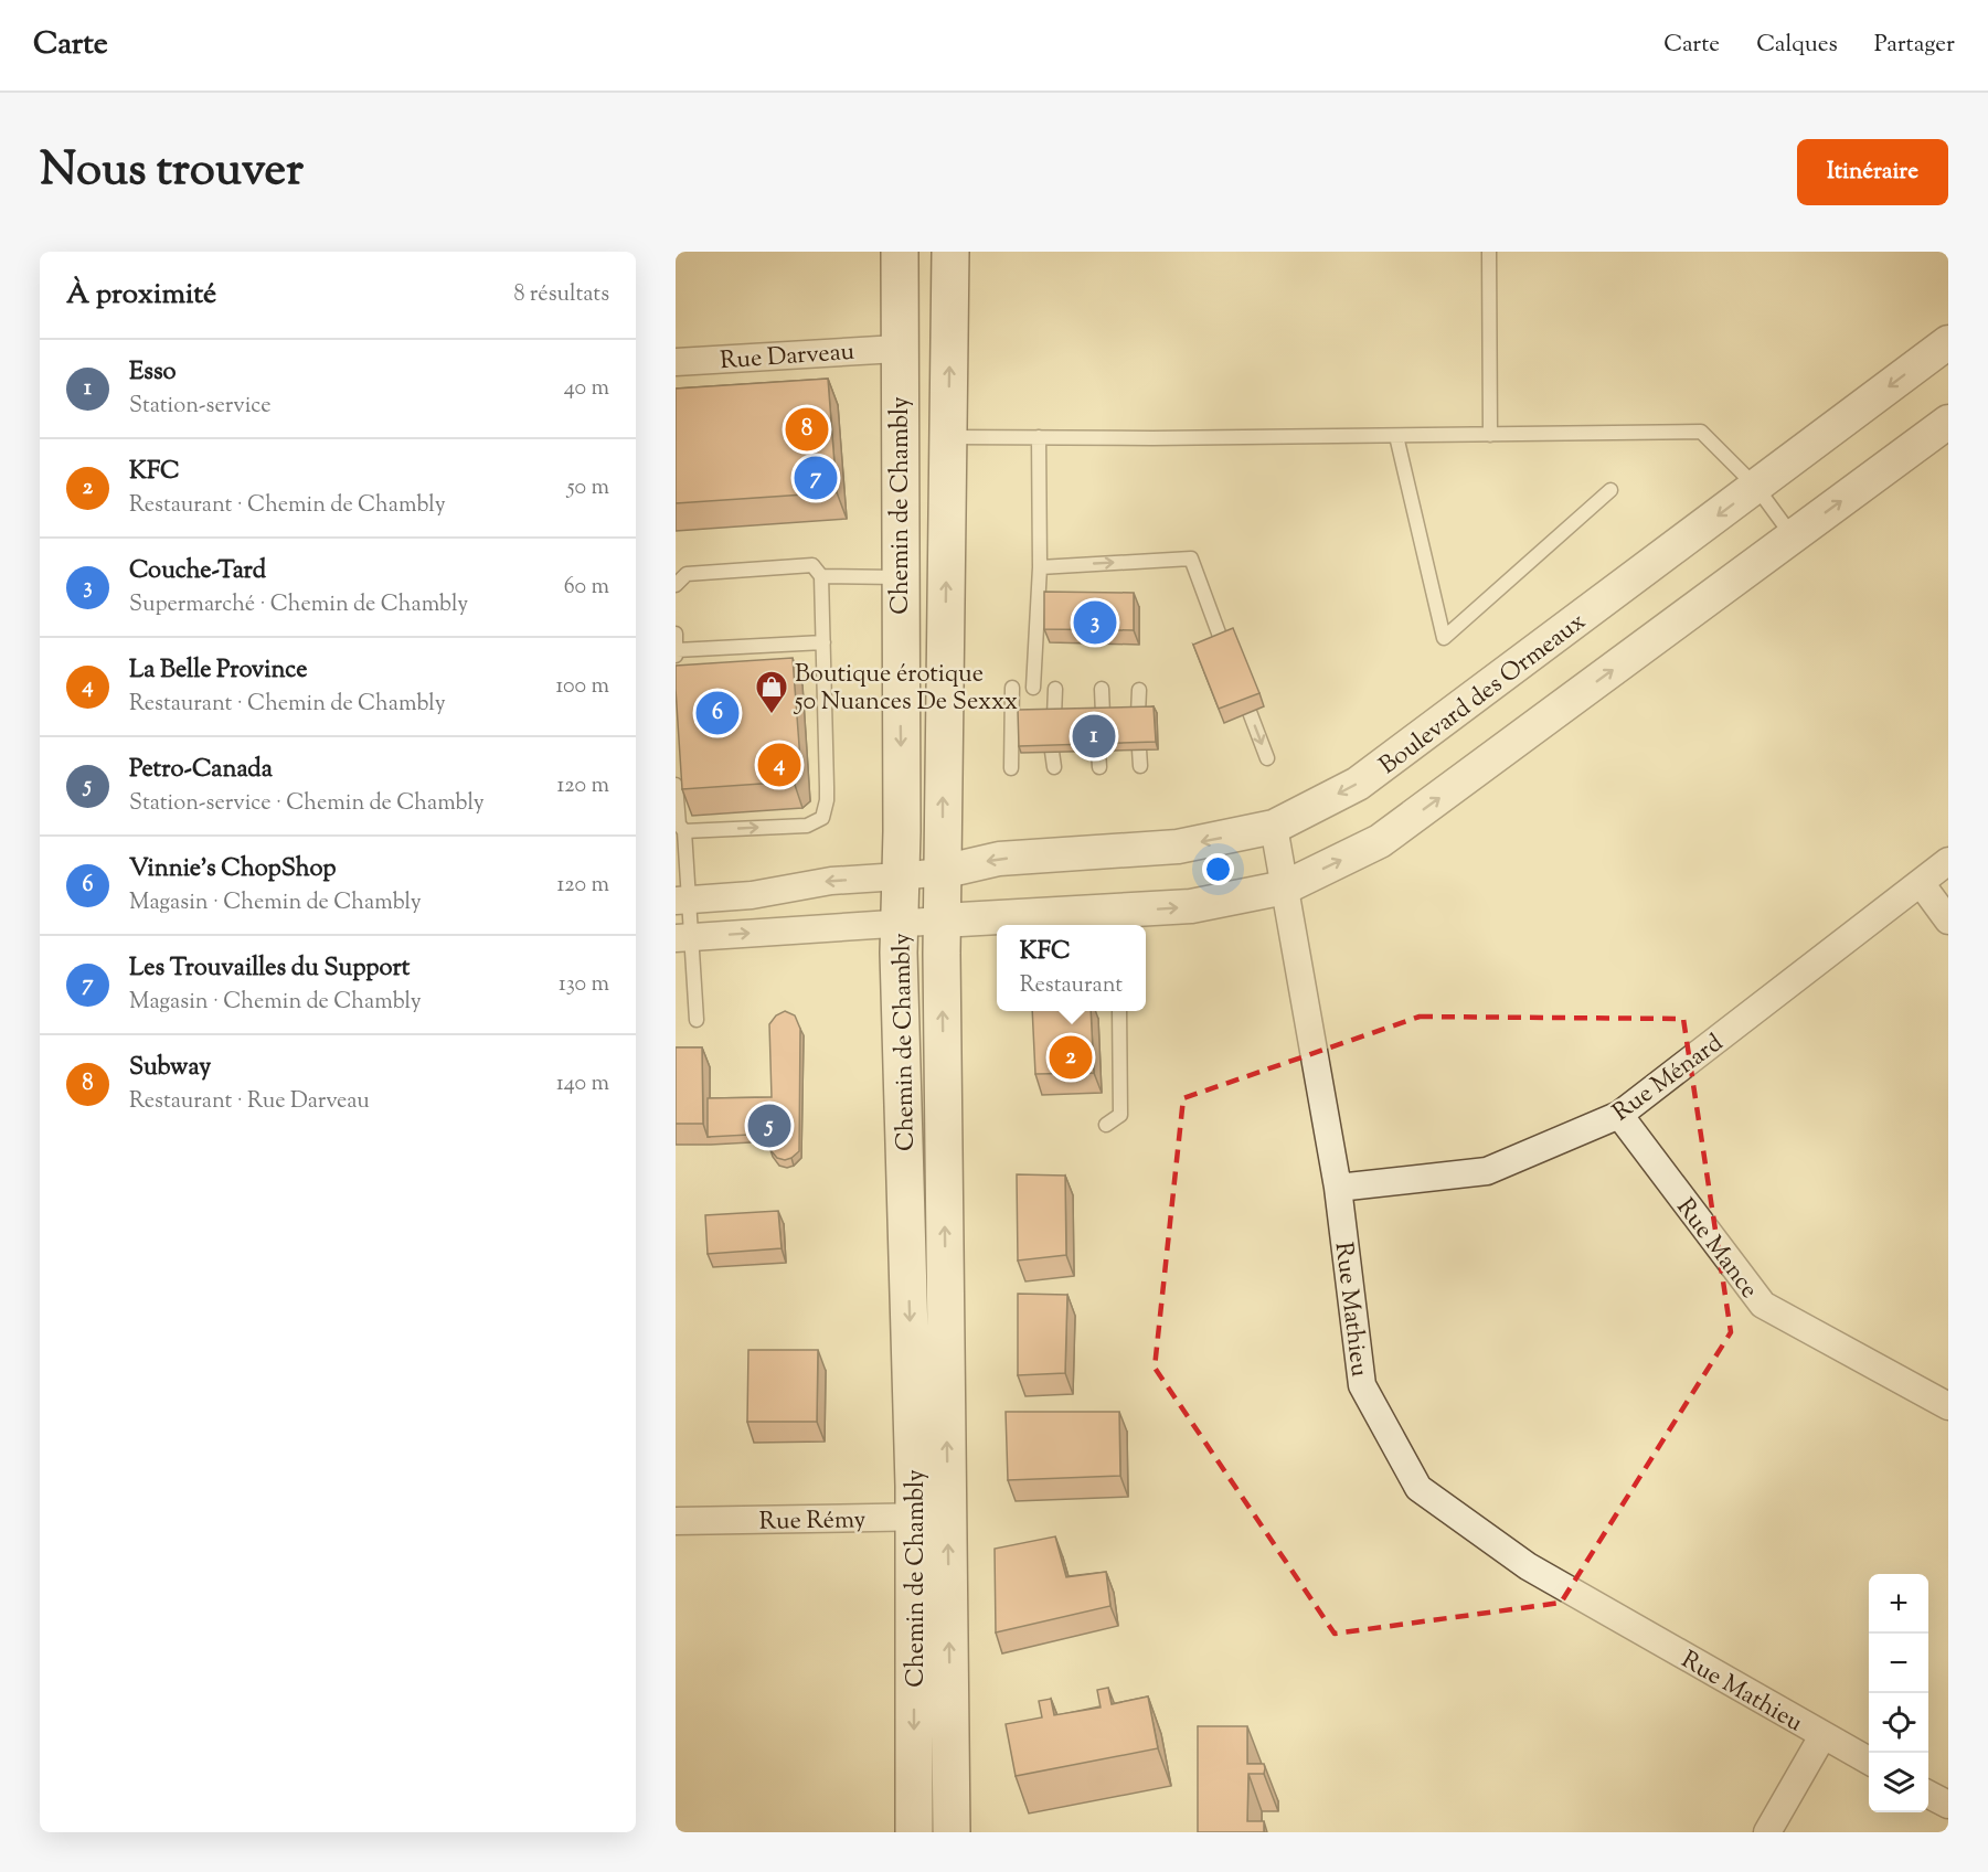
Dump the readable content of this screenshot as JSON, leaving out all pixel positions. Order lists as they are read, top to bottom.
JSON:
{
  "streets": {
    "main road": ["Chemin de Chambly"],
    "street": [
      "Rue Darveau",
      "Boulevard des Ormeaux",
      "Rue Ménard",
      "Rue Mance",
      "Rue Mathieu",
      "Rue Rémy"
    ]
  },
  "crossings": [
    ["Rue Darveau", "Chemin de Chambly"],
    ["Chemin de Chambly", "Boulevard des Ormeaux"],
    ["Chemin de Chambly", "Rue Rémy"],
    ["Boulevard des Ormeaux", "Rue Mathieu"],
    ["Rue Ménard", "Rue Mance"],
    ["Rue Ménard", "Rue Mathieu"]
  ],
  "places": {
    "shop": ["Boutique érotique 50 Nuances De Sexxx"]
  },
  "page": {
    "header": "Carte",
    "nav": ["Carte", "Calques", "Partager"],
    "title": "Nous trouver",
    "buttons": "Itinéraire",
    "heading": ["À proximité", "8 résultats"],
    "list": [
      {
        "mark": "1",
        "name": "Esso",
        "note": "Station-service",
        "value": "40 m"
      },
      {
        "mark": "2",
        "name": "KFC",
        "note": "Restaurant · Chemin de Chambly",
        "value": "50 m"
      },
      {
        "mark": "3",
        "name": "Couche-Tard",
        "note": "Supermarché · Chemin de Chambly",
        "value": "60 m"
      },
      {
        "mark": "4",
        "name": "La Belle Province",
        "note": "Restaurant · Chemin de Chambly",
        "value": "100 m"
      },
      {
        "mark": "5",
        "name": "Petro-Canada",
        "note": "Station-service · Chemin de Chambly",
        "value": "120 m"
      },
      {
        "mark": "6",
        "name": "Vinnie's ChopShop",
        "note": "Magasin · Chemin de Chambly",
        "value": "120 m"
      },
      {
        "mark": "7",
        "name": "Les Trouvailles du Support",
        "note": "Magasin · Chemin de Chambly",
        "value": "130 m"
      },
      {
        "mark": "8",
        "name": "Subway",
        "note": "Restaurant · Rue Darveau",
        "value": "140 m"
      }
    ],
    "pins": [
      "8",
      "7",
      "3",
      "6",
      "1",
      "4",
      "2",
      "5"
    ],
    "popup": ["KFC", "Restaurant"],
    "map_buttons": ["+", "−"]
  }
}
